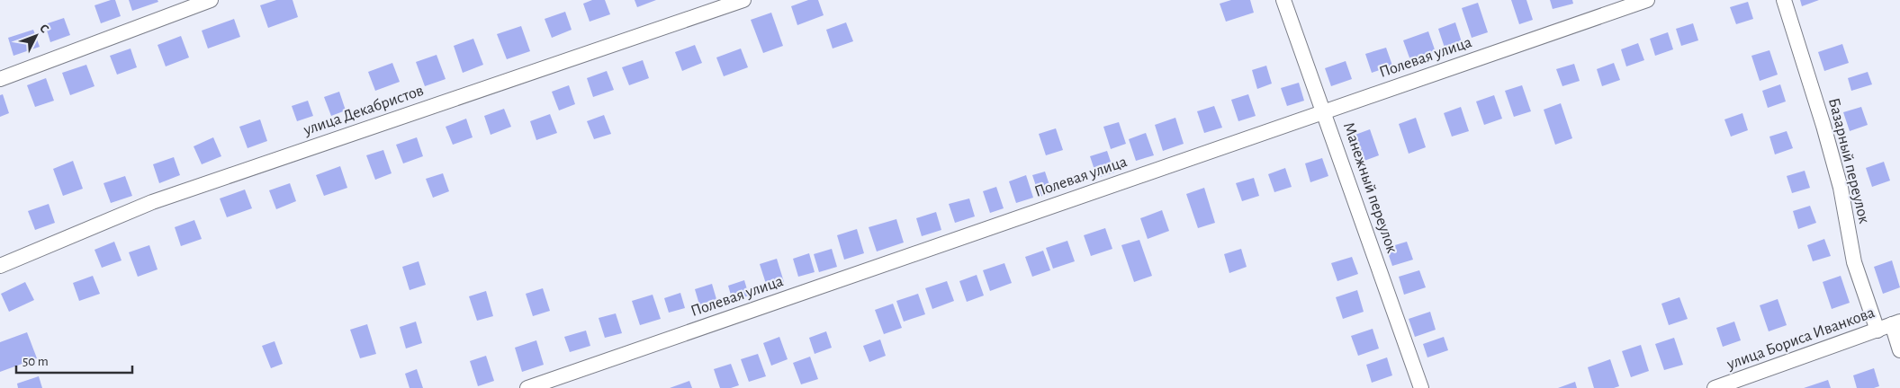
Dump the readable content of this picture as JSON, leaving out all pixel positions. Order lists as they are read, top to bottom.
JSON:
{
  "streets": {
    "street": [
      "Полевая улица",
      "улица Декабристов",
      "Базарный переулок",
      "Манежный переулок",
      "улица Бориса Иванкова"
    ]
  },
  "crossings": [
    ["Полевая улица", "Манежный переулок"],
    ["Базарный переулок", "улица Бориса Иванкова"]
  ],
  "scale_bar": "50 m",
  "north": "top right"
}
